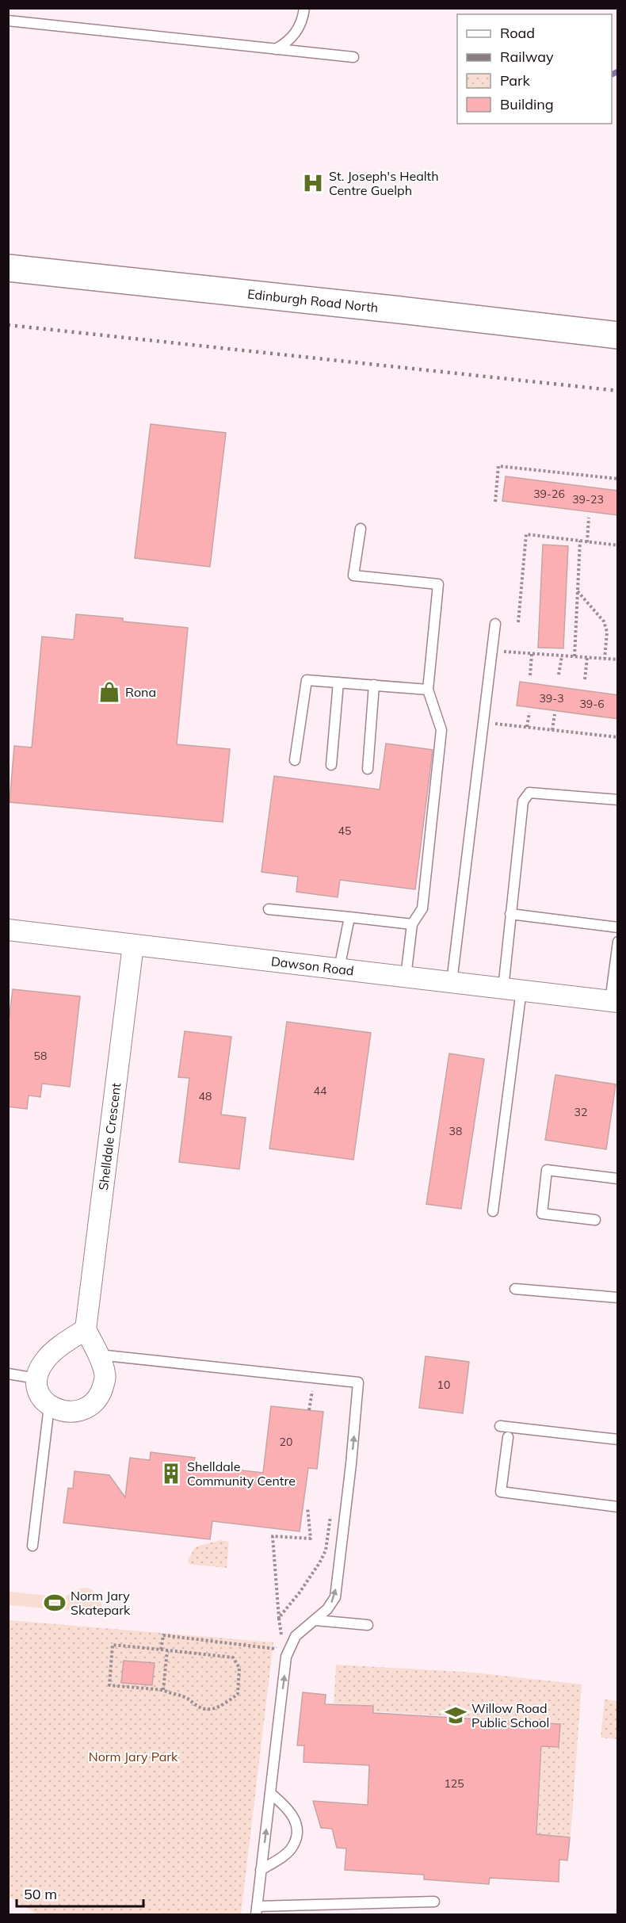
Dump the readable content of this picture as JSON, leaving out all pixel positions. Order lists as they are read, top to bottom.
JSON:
{
  "streets": {
    "main road": ["Edinburgh Road North"],
    "street": ["Dawson Road", "Shelldale Crescent"]
  },
  "crossings": [
    ["Dawson Road", "Shelldale Crescent"]
  ],
  "parks": ["Norm Jary Park"],
  "places": {
    "hospital": ["St. Joseph's Health Centre Guelph"],
    "shop": ["Rona"],
    "building": ["Shelldale Community Centre"],
    "sports": ["Norm Jary Skatepark"],
    "school or university": ["Willow Road Public School"]
  },
  "house_numbers": [
    "39-26",
    "39-23",
    "39-3",
    "39-6",
    "45",
    "58",
    "44",
    "48",
    "32",
    "38",
    "10",
    "20",
    "125"
  ],
  "legend": [
    "Road",
    "Railway",
    "Park",
    "Building"
  ],
  "scale_bar": "50 m"
}
